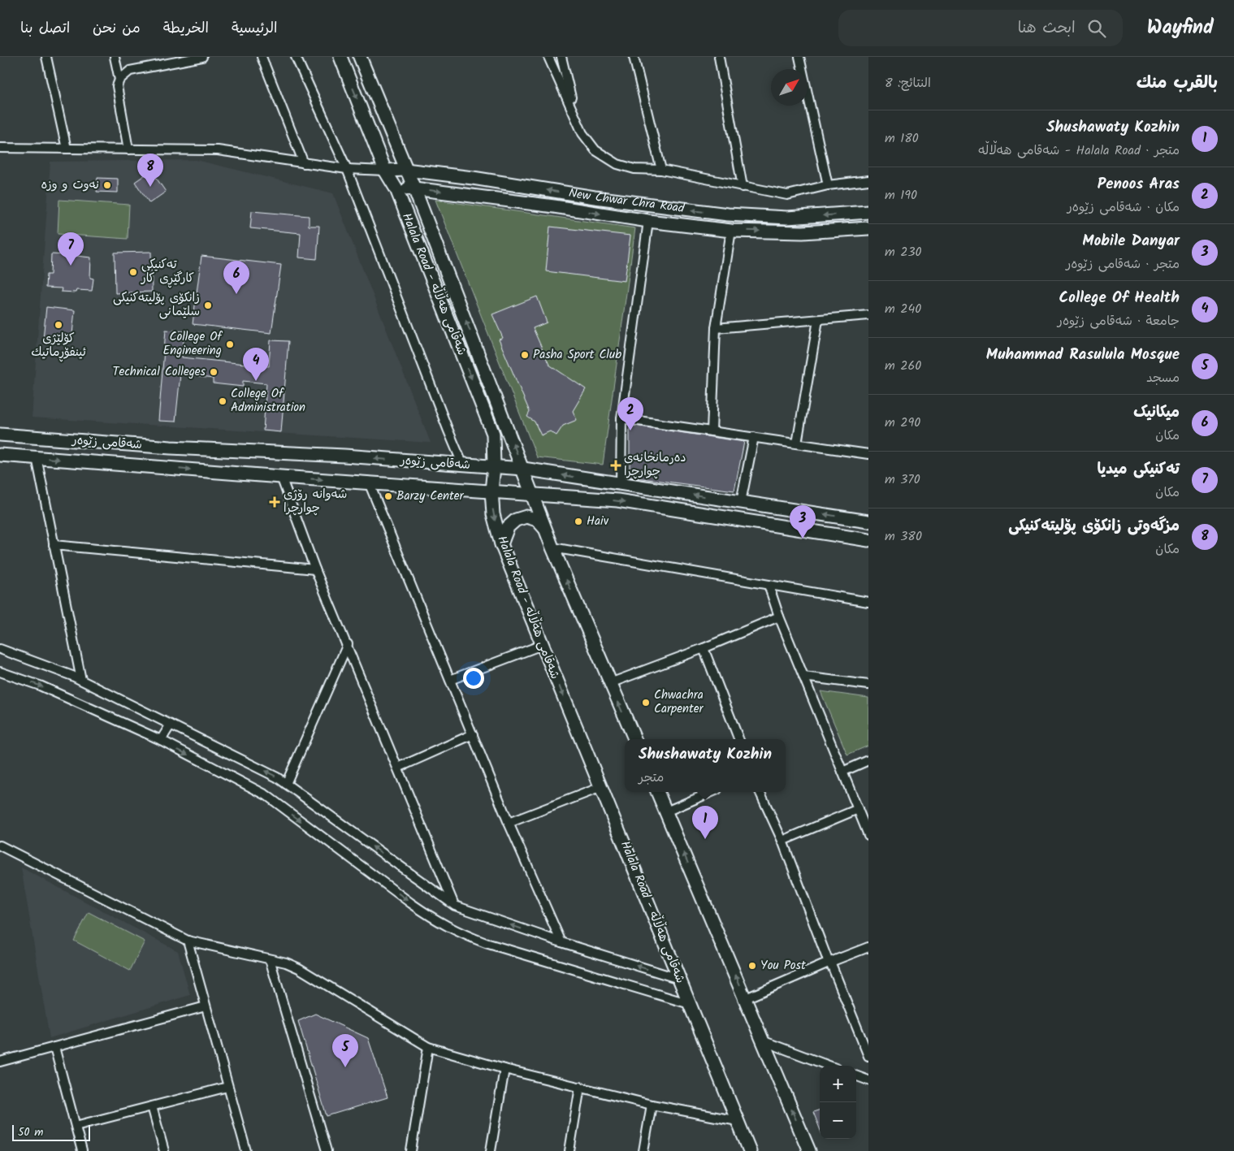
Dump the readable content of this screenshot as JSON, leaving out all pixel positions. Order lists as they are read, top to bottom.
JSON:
{
  "streets": {
    "street": ["New Chwar Chra Road", "Halala Road - شەقامی هەڵاڵە", "شەقامی زێوەر"]
  },
  "crossings": [
    ["New Chwar Chra Road", "Halala Road - شەقامی هەڵاڵە"],
    ["Halala Road - شەقامی هەڵاڵە", "شەقامی زێوەر"]
  ],
  "places": {
    "other": [
      "نەوت و وزە",
      "تەکنیکی کارگێڕی کار",
      "زانکۆی پۆلیتەکنیکی سلێمانی",
      "کۆلێژی ئینفۆڕماتیك",
      "College Of Engineering",
      "Pasha Sport Club",
      "Technical Colleges",
      "College Of Administration",
      "Barzy Center",
      "Haiv",
      "Chwachra Carpenter",
      "You Post"
    ],
    "health": ["دەرمانخانەی چوارچرا", "شەوانە ڕۆژی چوارچرا"]
  },
  "scale_bar": "50 m",
  "north": "top right",
  "page": {
    "header": "Wayfind",
    "search": "ابحث هنا",
    "nav": [
      "الرئيسية",
      "الخريطة",
      "من نحن",
      "اتصل بنا"
    ],
    "heading": ["بالقرب منك", "النتائج: 8"],
    "list": [
      {
        "mark": "1",
        "name": "Shushawaty Kozhin",
        "note": "متجر · Halala Road - شەقامی هەڵاڵە",
        "value": "180 m"
      },
      {
        "mark": "2",
        "name": "Penoos Aras",
        "note": "مكان · شەقامی زێوەر",
        "value": "190 m"
      },
      {
        "mark": "3",
        "name": "Mobile Danyar",
        "note": "متجر · شەقامی زێوەر",
        "value": "230 m"
      },
      {
        "mark": "4",
        "name": "College Of Health",
        "note": "جامعة · شەقامی زێوەر",
        "value": "240 m"
      },
      {
        "mark": "5",
        "name": "Muhammad Rasulula Mosque",
        "note": "مسجد",
        "value": "260 m"
      },
      {
        "mark": "6",
        "name": "میکانیک",
        "note": "مكان",
        "value": "290 m"
      },
      {
        "mark": "7",
        "name": "تەکنیکی میدیا",
        "note": "مكان",
        "value": "370 m"
      },
      {
        "mark": "8",
        "name": "مزگەوتی زانکۆی پۆلیتەکنیکی",
        "note": "مكان",
        "value": "380 m"
      }
    ],
    "pins": [
      "8",
      "7",
      "6",
      "4",
      "2",
      "3",
      "1",
      "5"
    ],
    "popup": ["Shushawaty Kozhin", "متجر"],
    "map_buttons": ["+", "−"],
    "scale": "50 m"
  }
}
